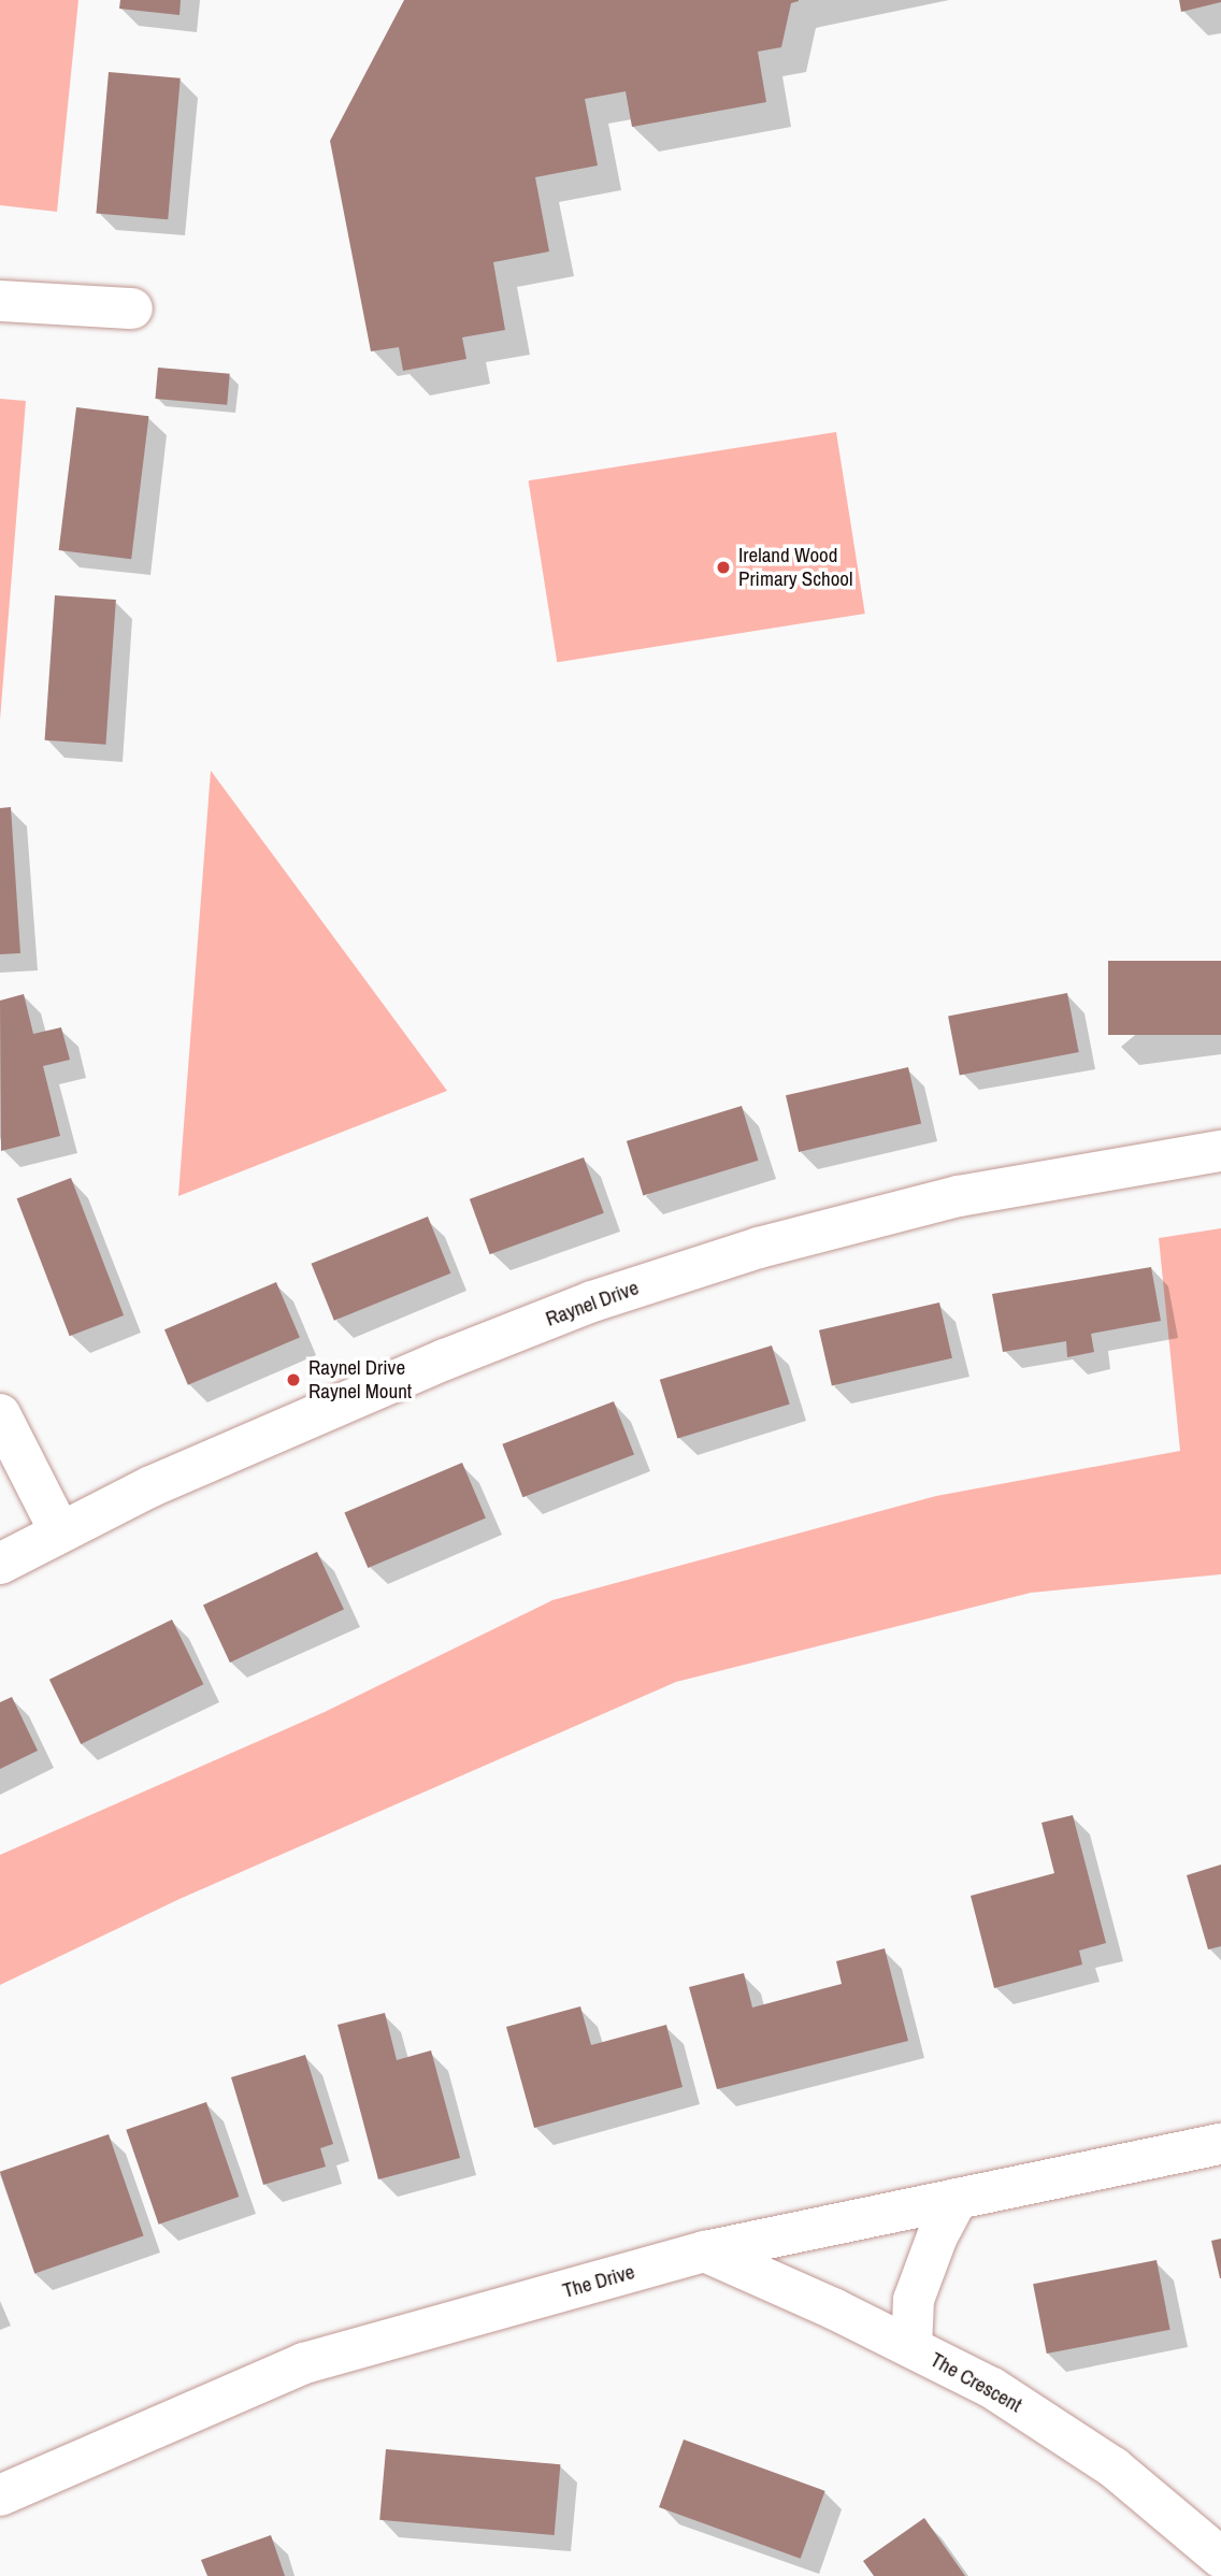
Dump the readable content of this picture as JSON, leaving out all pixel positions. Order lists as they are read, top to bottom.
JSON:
{
  "streets": {
    "street": ["Raynel Drive", "The Drive", "The Crescent"]
  },
  "crossings": [
    ["The Drive", "The Crescent"]
  ],
  "places": ["Ireland Wood Primary School", "Raynel Drive Raynel Mount"]
}
